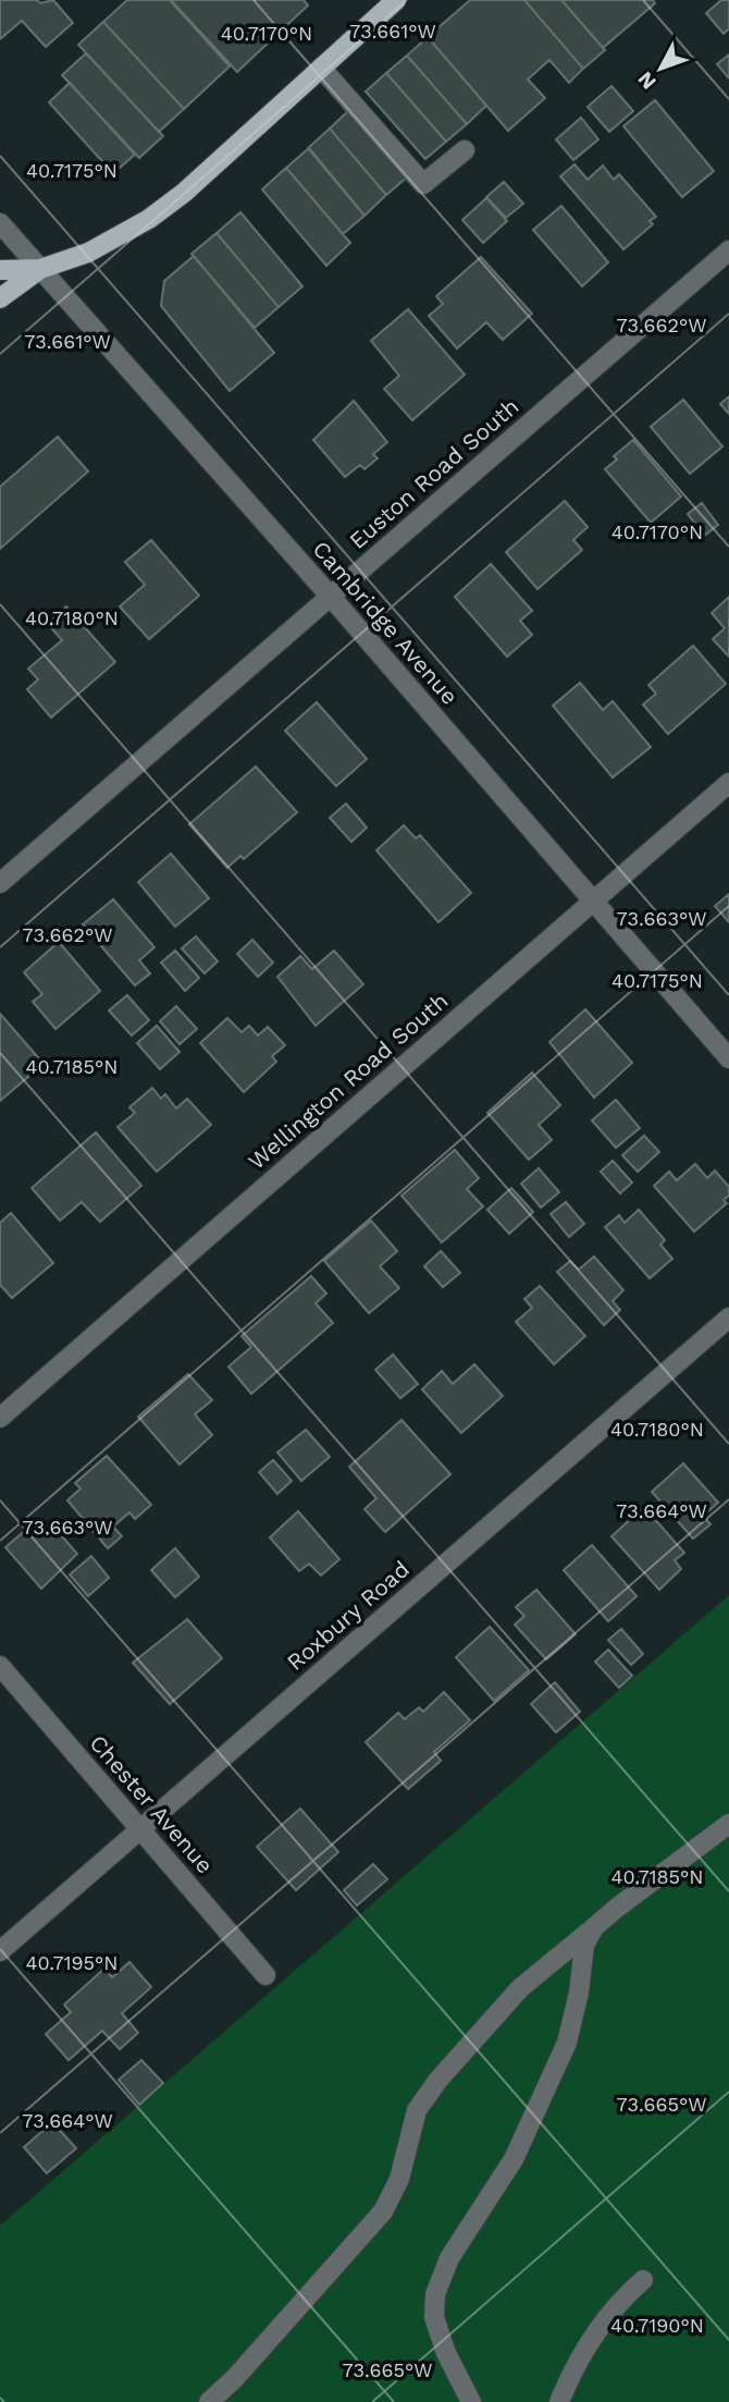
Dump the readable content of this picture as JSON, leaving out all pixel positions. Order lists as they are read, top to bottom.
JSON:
{
  "streets": {
    "street": [
      "Euston Road South",
      "Cambridge Avenue",
      "Wellington Road South",
      "Roxbury Road",
      "Chester Avenue"
    ]
  },
  "crossings": [
    ["Euston Road South", "Cambridge Avenue"],
    ["Cambridge Avenue", "Wellington Road South"],
    ["Roxbury Road", "Chester Avenue"]
  ],
  "north": "bottom left",
  "coordinates": [
    "73.661°W",
    "40.7170°N",
    "40.7175°N",
    "73.662°W",
    "40.7180°N",
    "73.663°W",
    "40.7185°N",
    "73.664°W",
    "40.7195°N",
    "73.665°W",
    "40.7190°N"
  ]
}
